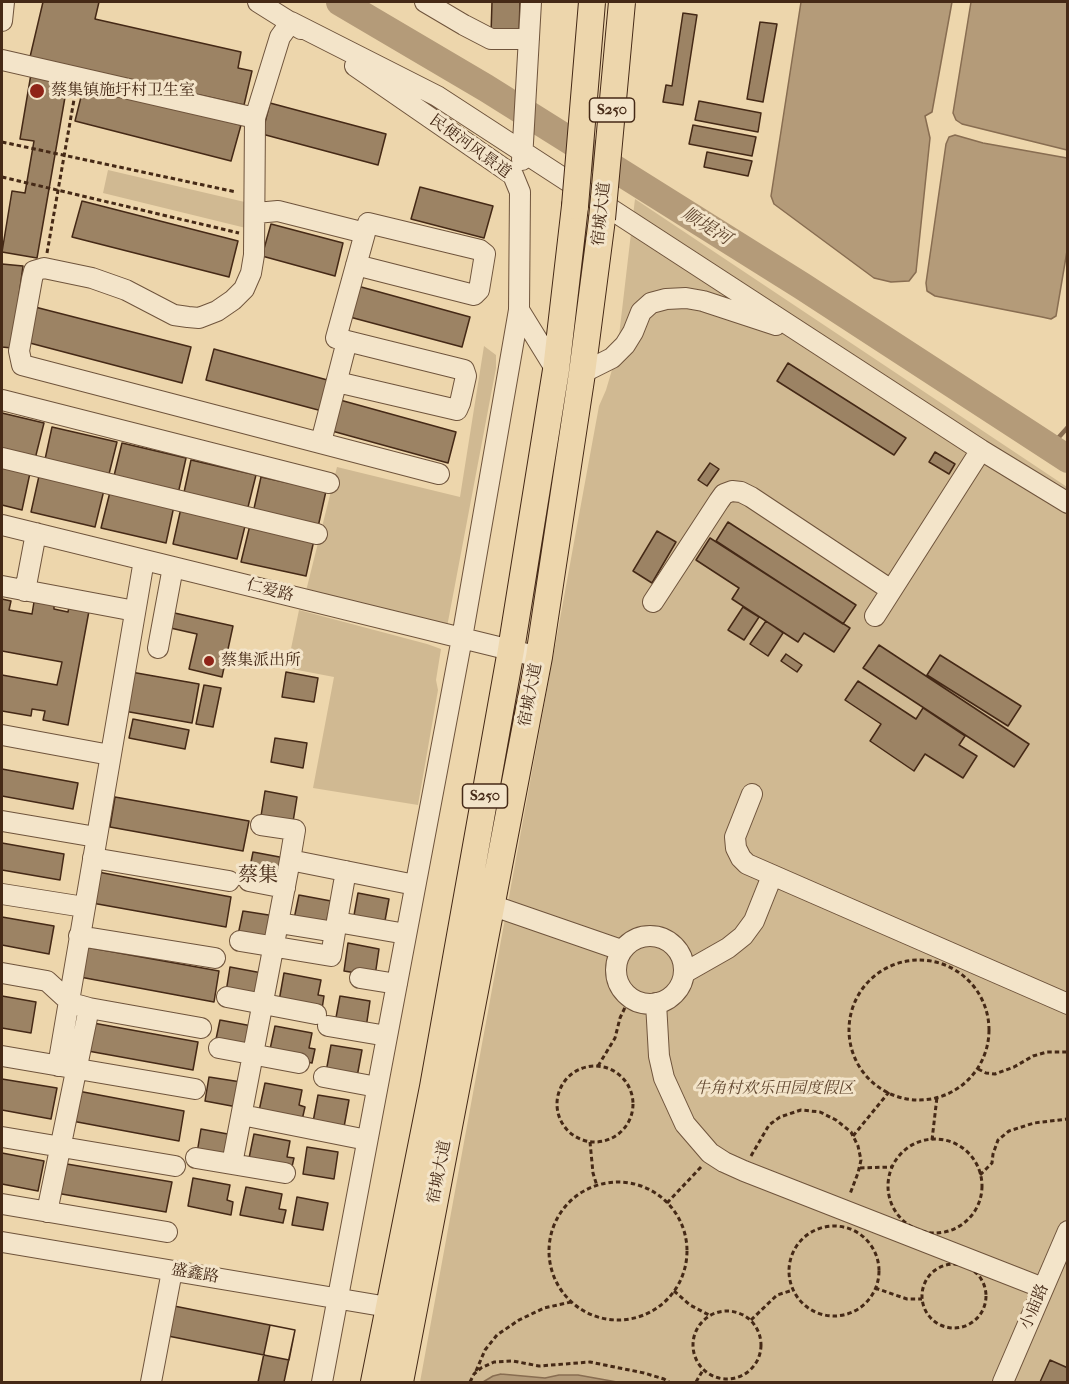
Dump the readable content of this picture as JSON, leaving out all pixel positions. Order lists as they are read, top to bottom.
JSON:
{
  "streets": {
    "main road": ["S250", "宿城大道"],
    "street": [
      "民便河风景道",
      "仁爱路",
      "盛鑫路",
      "小庙路"
    ]
  },
  "crossings": [
    ["民便河风景道", "仁爱路"],
    ["民便河风景道", "盛鑫路"],
    ["宿城大道", "仁爱路"],
    ["宿城大道", "盛鑫路"]
  ],
  "districts": ["蔡集"],
  "water": ["顺堤河"],
  "parks": ["牛角村欢乐田园度假区"],
  "places": ["蔡集镇施圩村卫生室", "蔡集派出所"]
}
